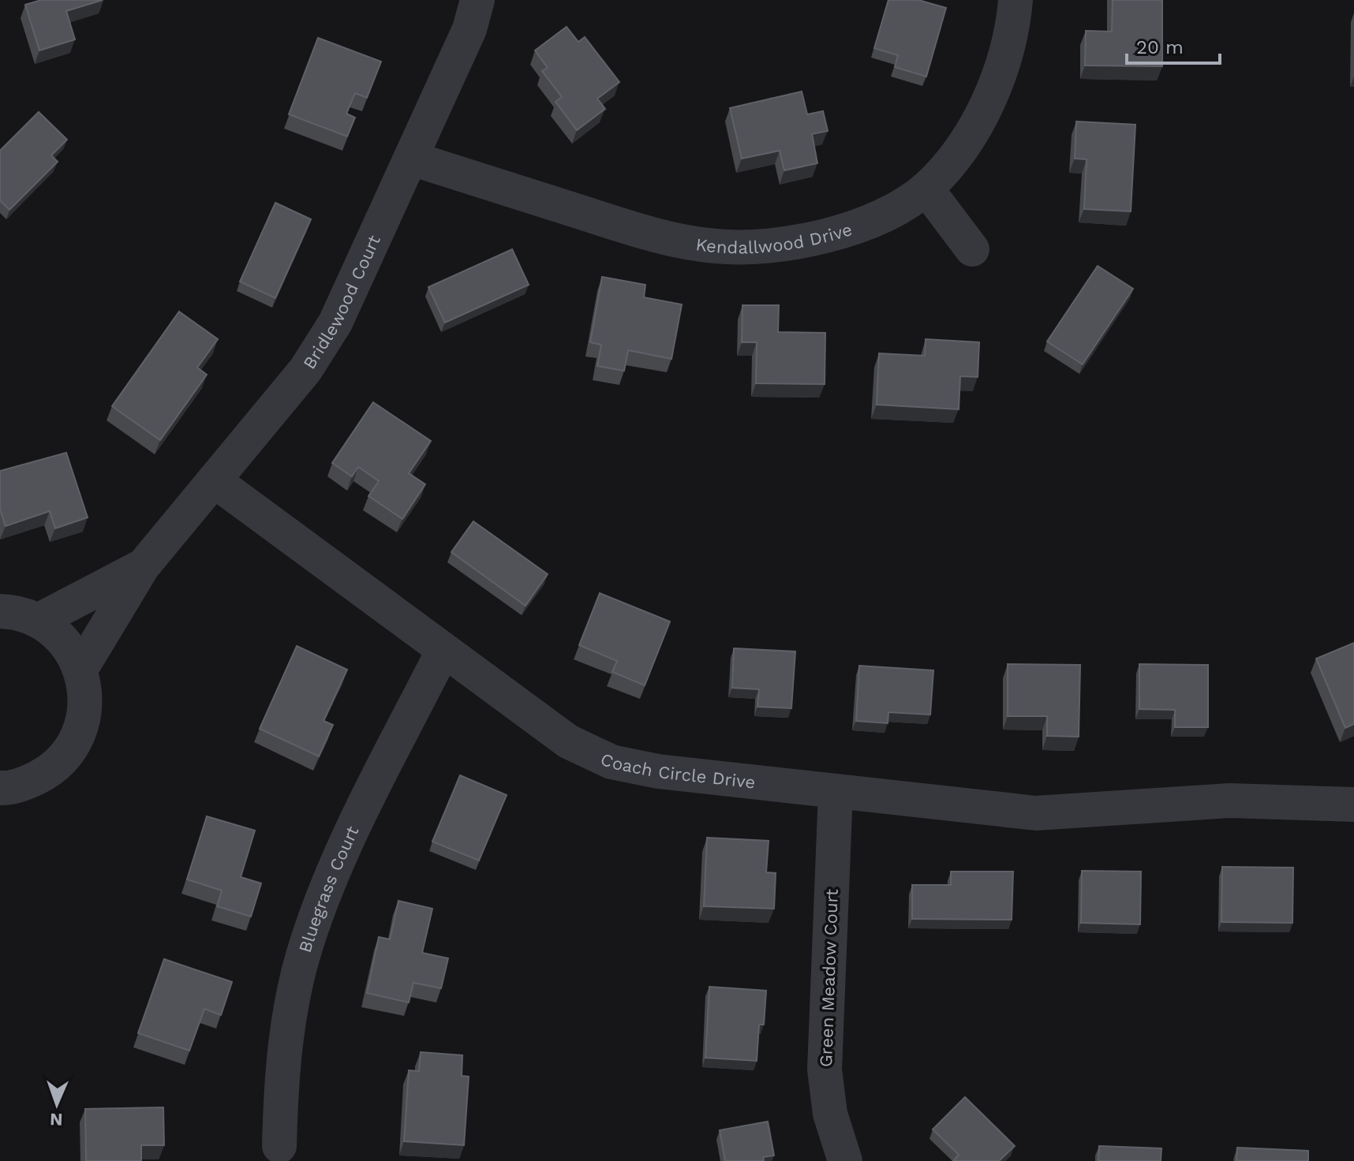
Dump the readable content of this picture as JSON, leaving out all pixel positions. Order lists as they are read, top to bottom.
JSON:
{
  "streets": {
    "street": [
      "Kendallwood Drive",
      "Bridlewood Court",
      "Coach Circle Drive",
      "Bluegrass Court",
      "Green Meadow Court"
    ]
  },
  "crossings": [
    ["Kendallwood Drive", "Bridlewood Court"],
    ["Bridlewood Court", "Coach Circle Drive"],
    ["Coach Circle Drive", "Bluegrass Court"],
    ["Coach Circle Drive", "Green Meadow Court"]
  ],
  "scale_bar": "20 m",
  "north": "bottom"
}
